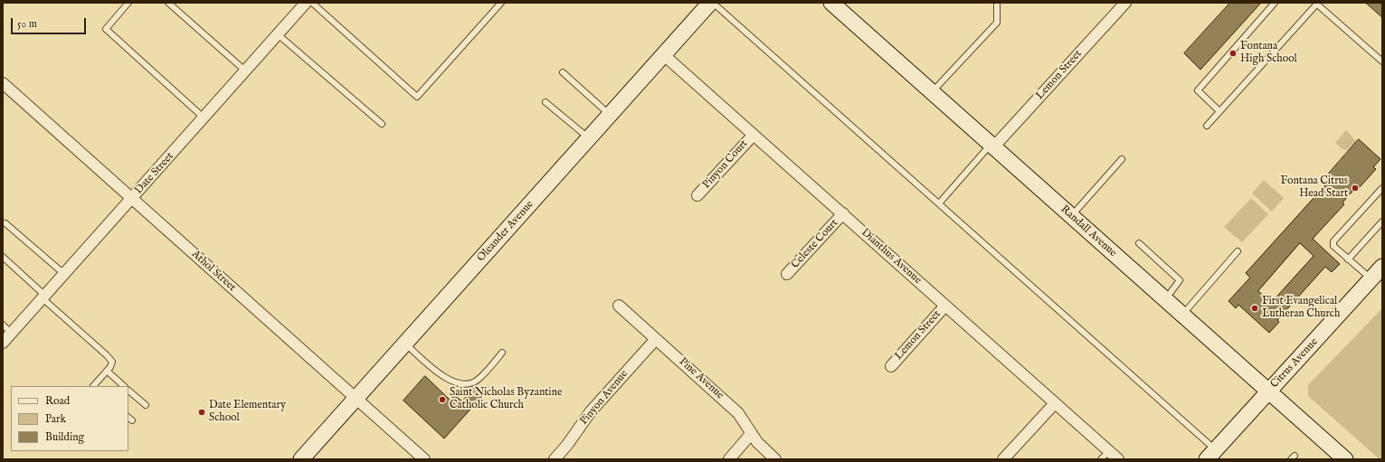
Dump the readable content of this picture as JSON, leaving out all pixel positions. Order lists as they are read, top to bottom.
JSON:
{
  "streets": {
    "street": [
      "Lemon Street",
      "Pinyon Court",
      "Date Street",
      "Oleander Avenue",
      "Randall Avenue",
      "Celeste Court",
      "Dianthus Avenue",
      "Athol Street",
      "Citrus Avenue",
      "Pine Avenue",
      "Pinyon Avenue"
    ]
  },
  "crossings": [
    ["Lemon Street", "Randall Avenue"],
    ["Lemon Street", "Dianthus Avenue"],
    ["Pinyon Court", "Dianthus Avenue"],
    ["Date Street", "Athol Street"],
    ["Oleander Avenue", "Dianthus Avenue"],
    ["Oleander Avenue", "Athol Street"],
    ["Randall Avenue", "Citrus Avenue"],
    ["Celeste Court", "Dianthus Avenue"],
    ["Pine Avenue", "Pinyon Avenue"]
  ],
  "places": [
    "Fontana High School",
    "Fontana Citrus Head Start",
    "First Evangelical Lutheran Church",
    "Saint Nicholas Byzantine Catholic Church",
    "Date Elementary School"
  ],
  "legend": ["Road", "Park", "Building"],
  "scale_bar": "50 m"
}
